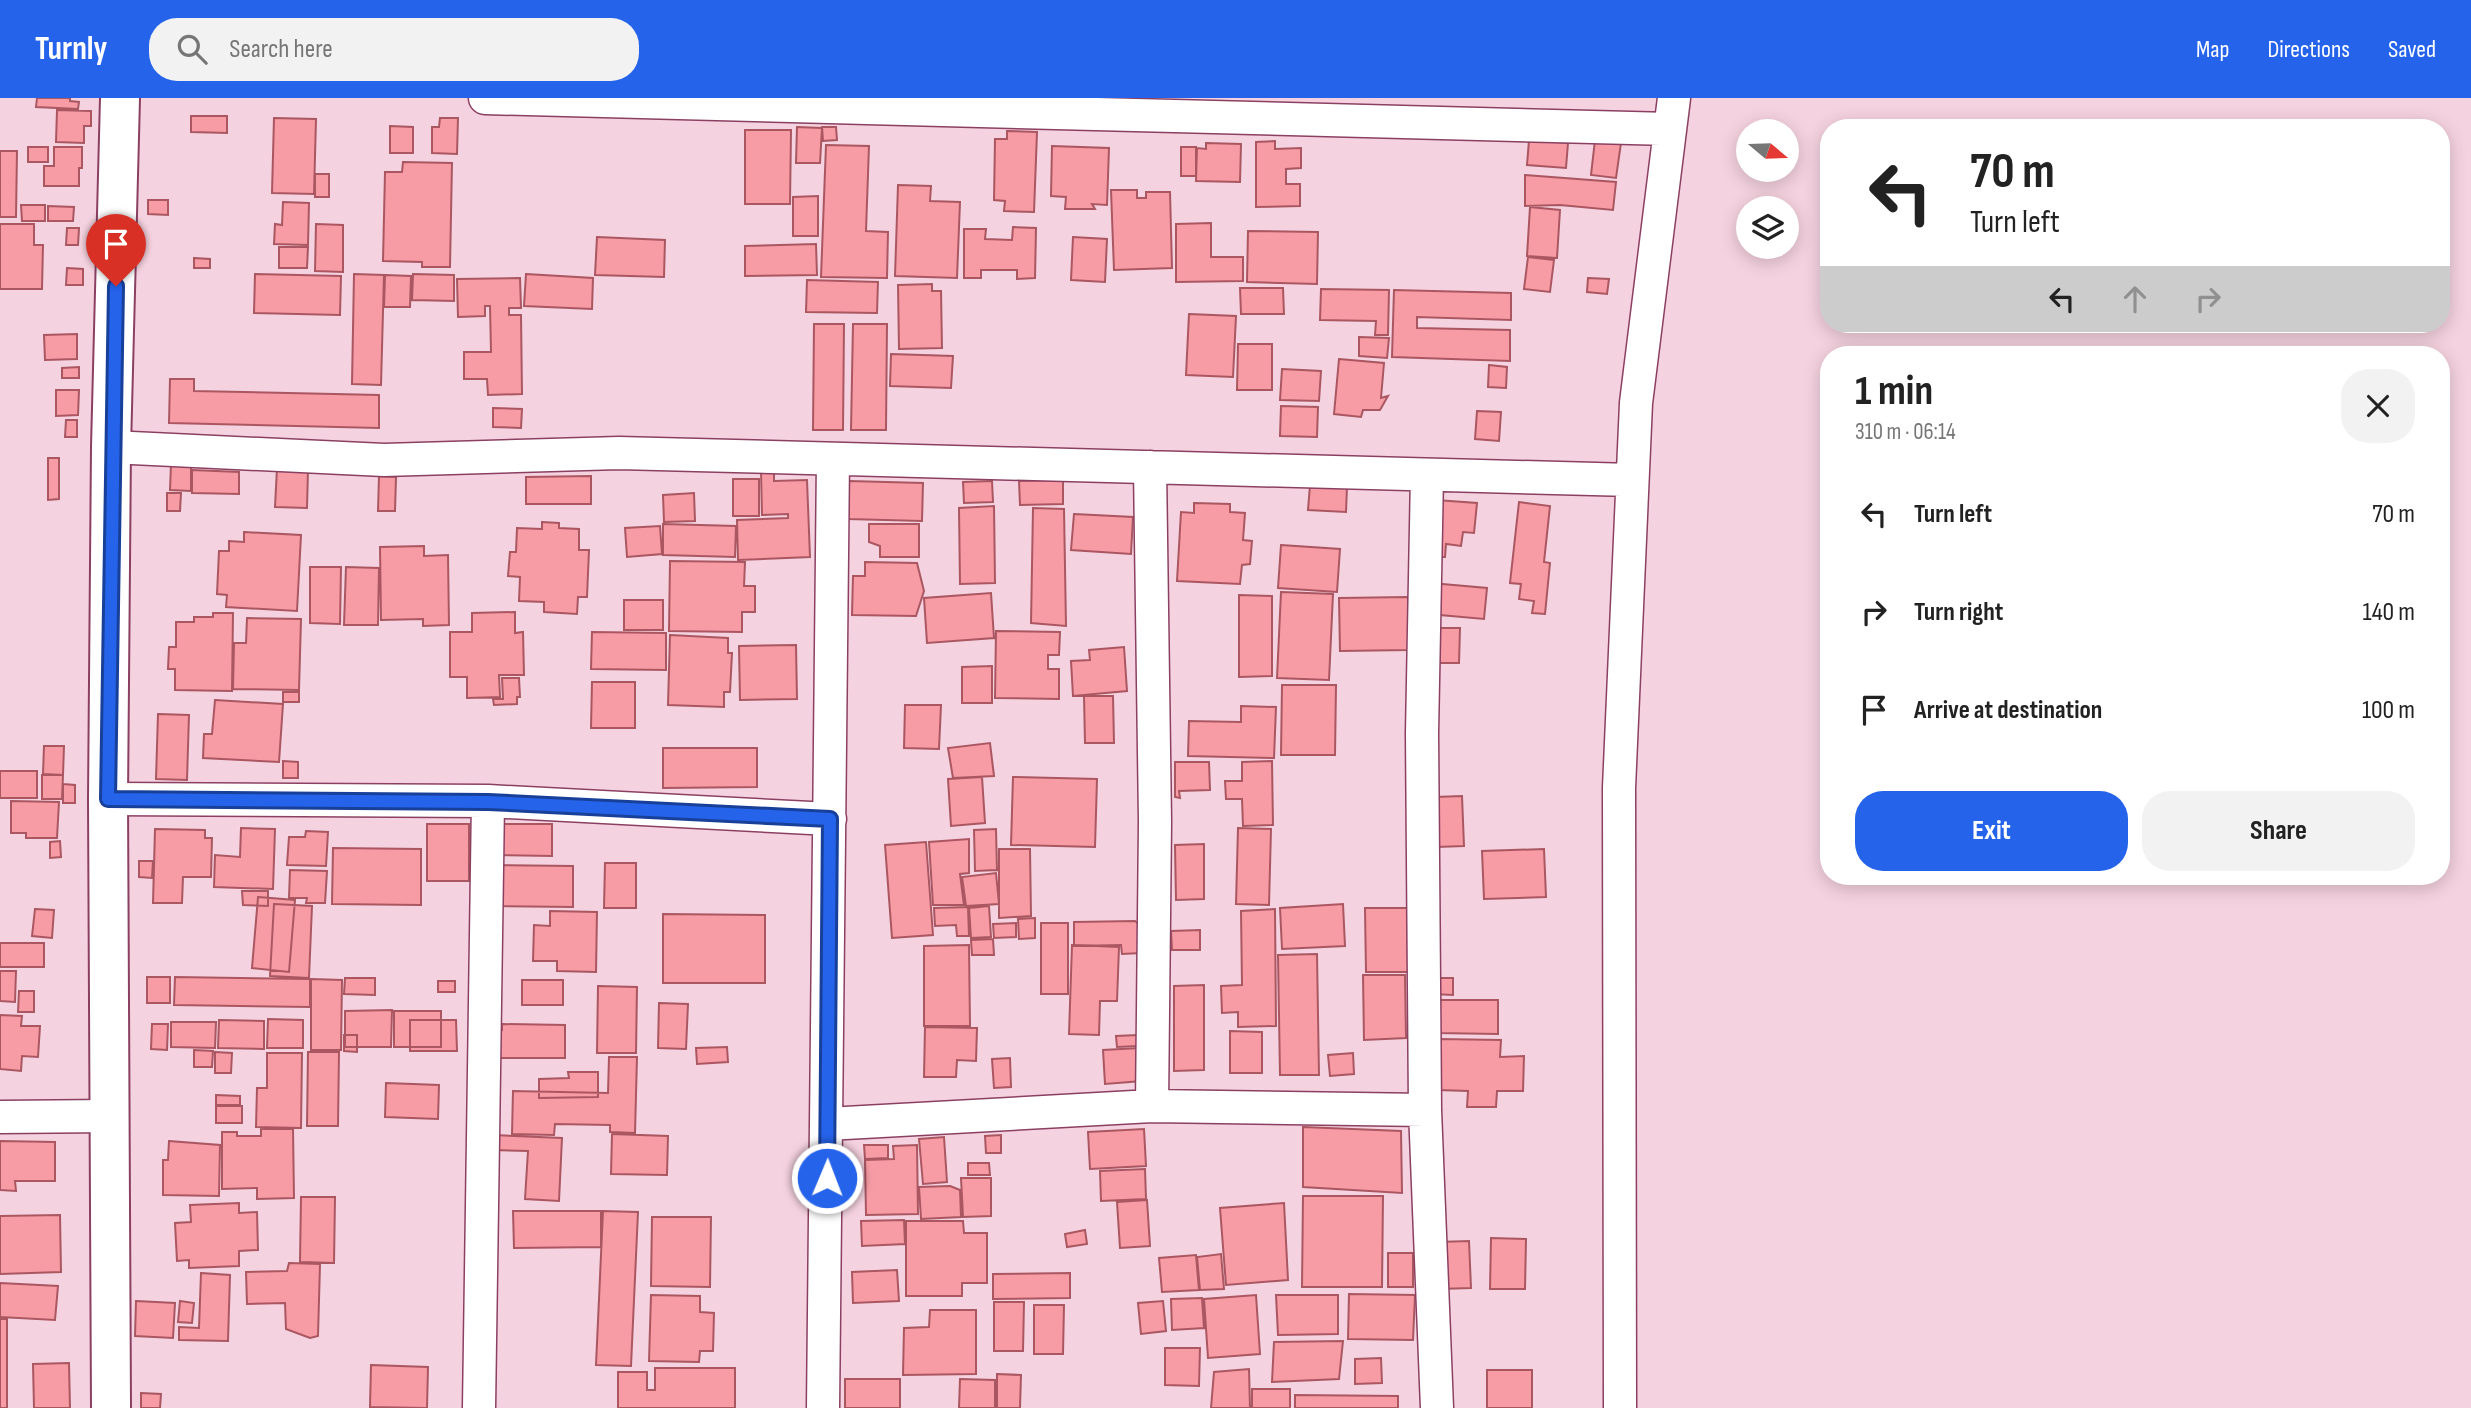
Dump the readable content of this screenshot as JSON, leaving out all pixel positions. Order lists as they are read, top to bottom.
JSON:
{
  "north": "right",
  "page": {
    "header": "Turnly",
    "search": "Search here",
    "nav": ["Map", "Directions", "Saved"],
    "turn": ["70 m", "Turn left"],
    "heading": ["1 min", "310 m · 06:14"],
    "list": [
      {
        "name": "Turn left",
        "value": "70 m"
      },
      {
        "name": "Turn right",
        "value": "140 m"
      },
      {
        "name": "Arrive at destination",
        "value": "100 m"
      }
    ],
    "buttons": ["Exit", "Share"]
  }
}
